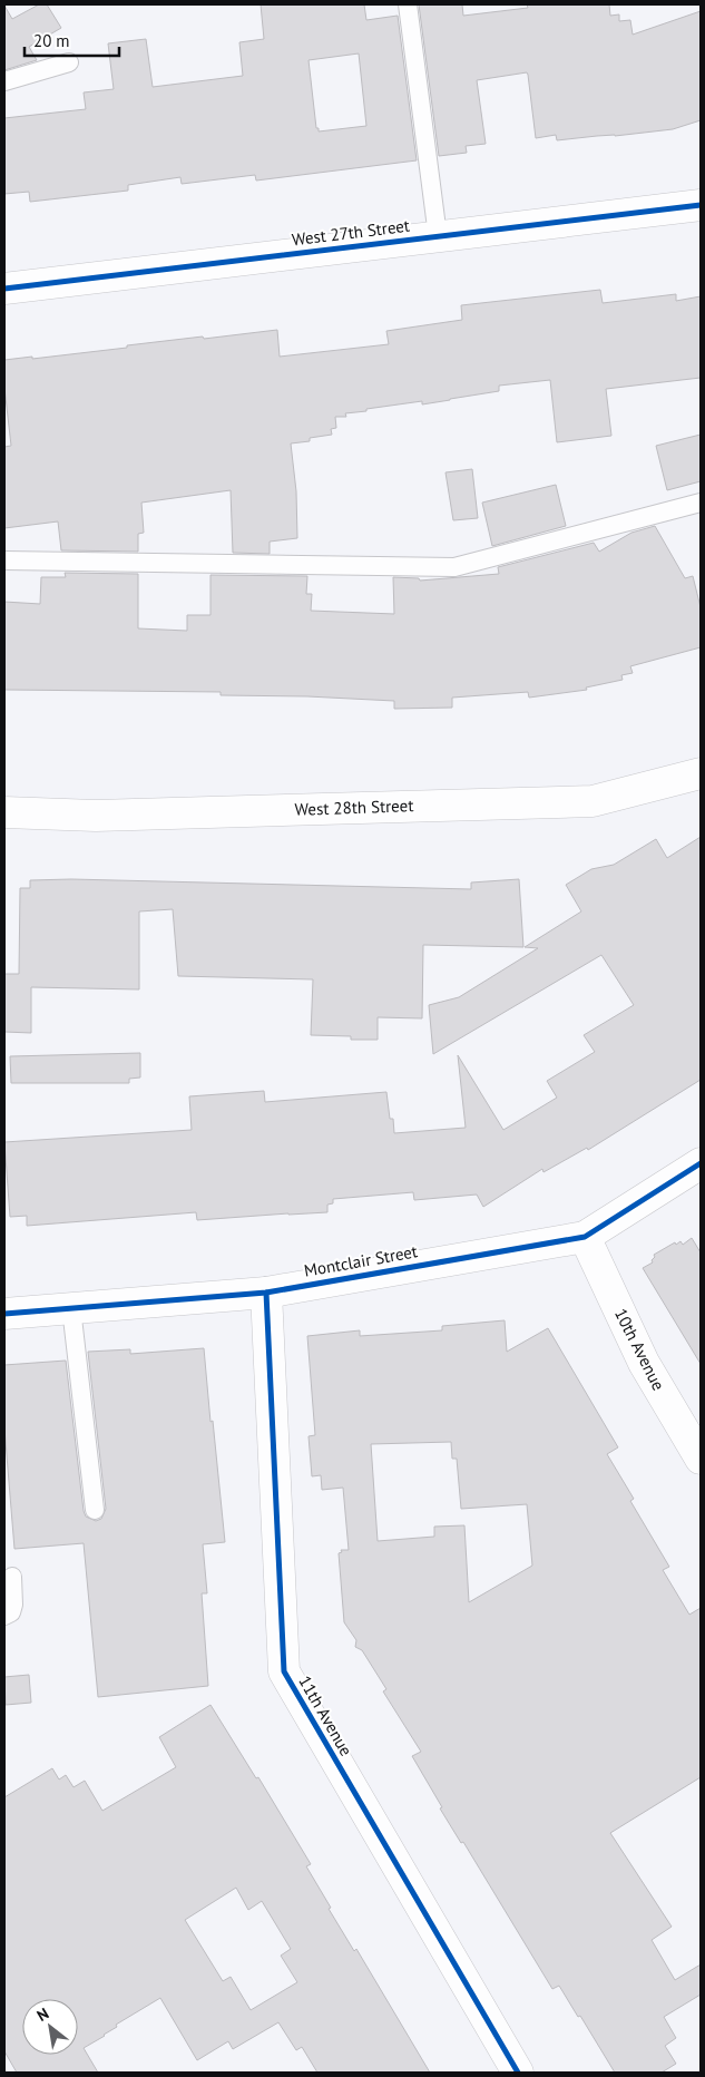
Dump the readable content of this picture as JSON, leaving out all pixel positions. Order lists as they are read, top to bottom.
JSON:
{
  "streets": {
    "street": [
      "West 27th Street",
      "West 28th Street",
      "Montclair Street",
      "10th Avenue",
      "11th Avenue"
    ]
  },
  "crossings": [
    ["Montclair Street", "10th Avenue"],
    ["Montclair Street", "11th Avenue"]
  ],
  "scale_bar": "20 m",
  "north": "top left"
}
